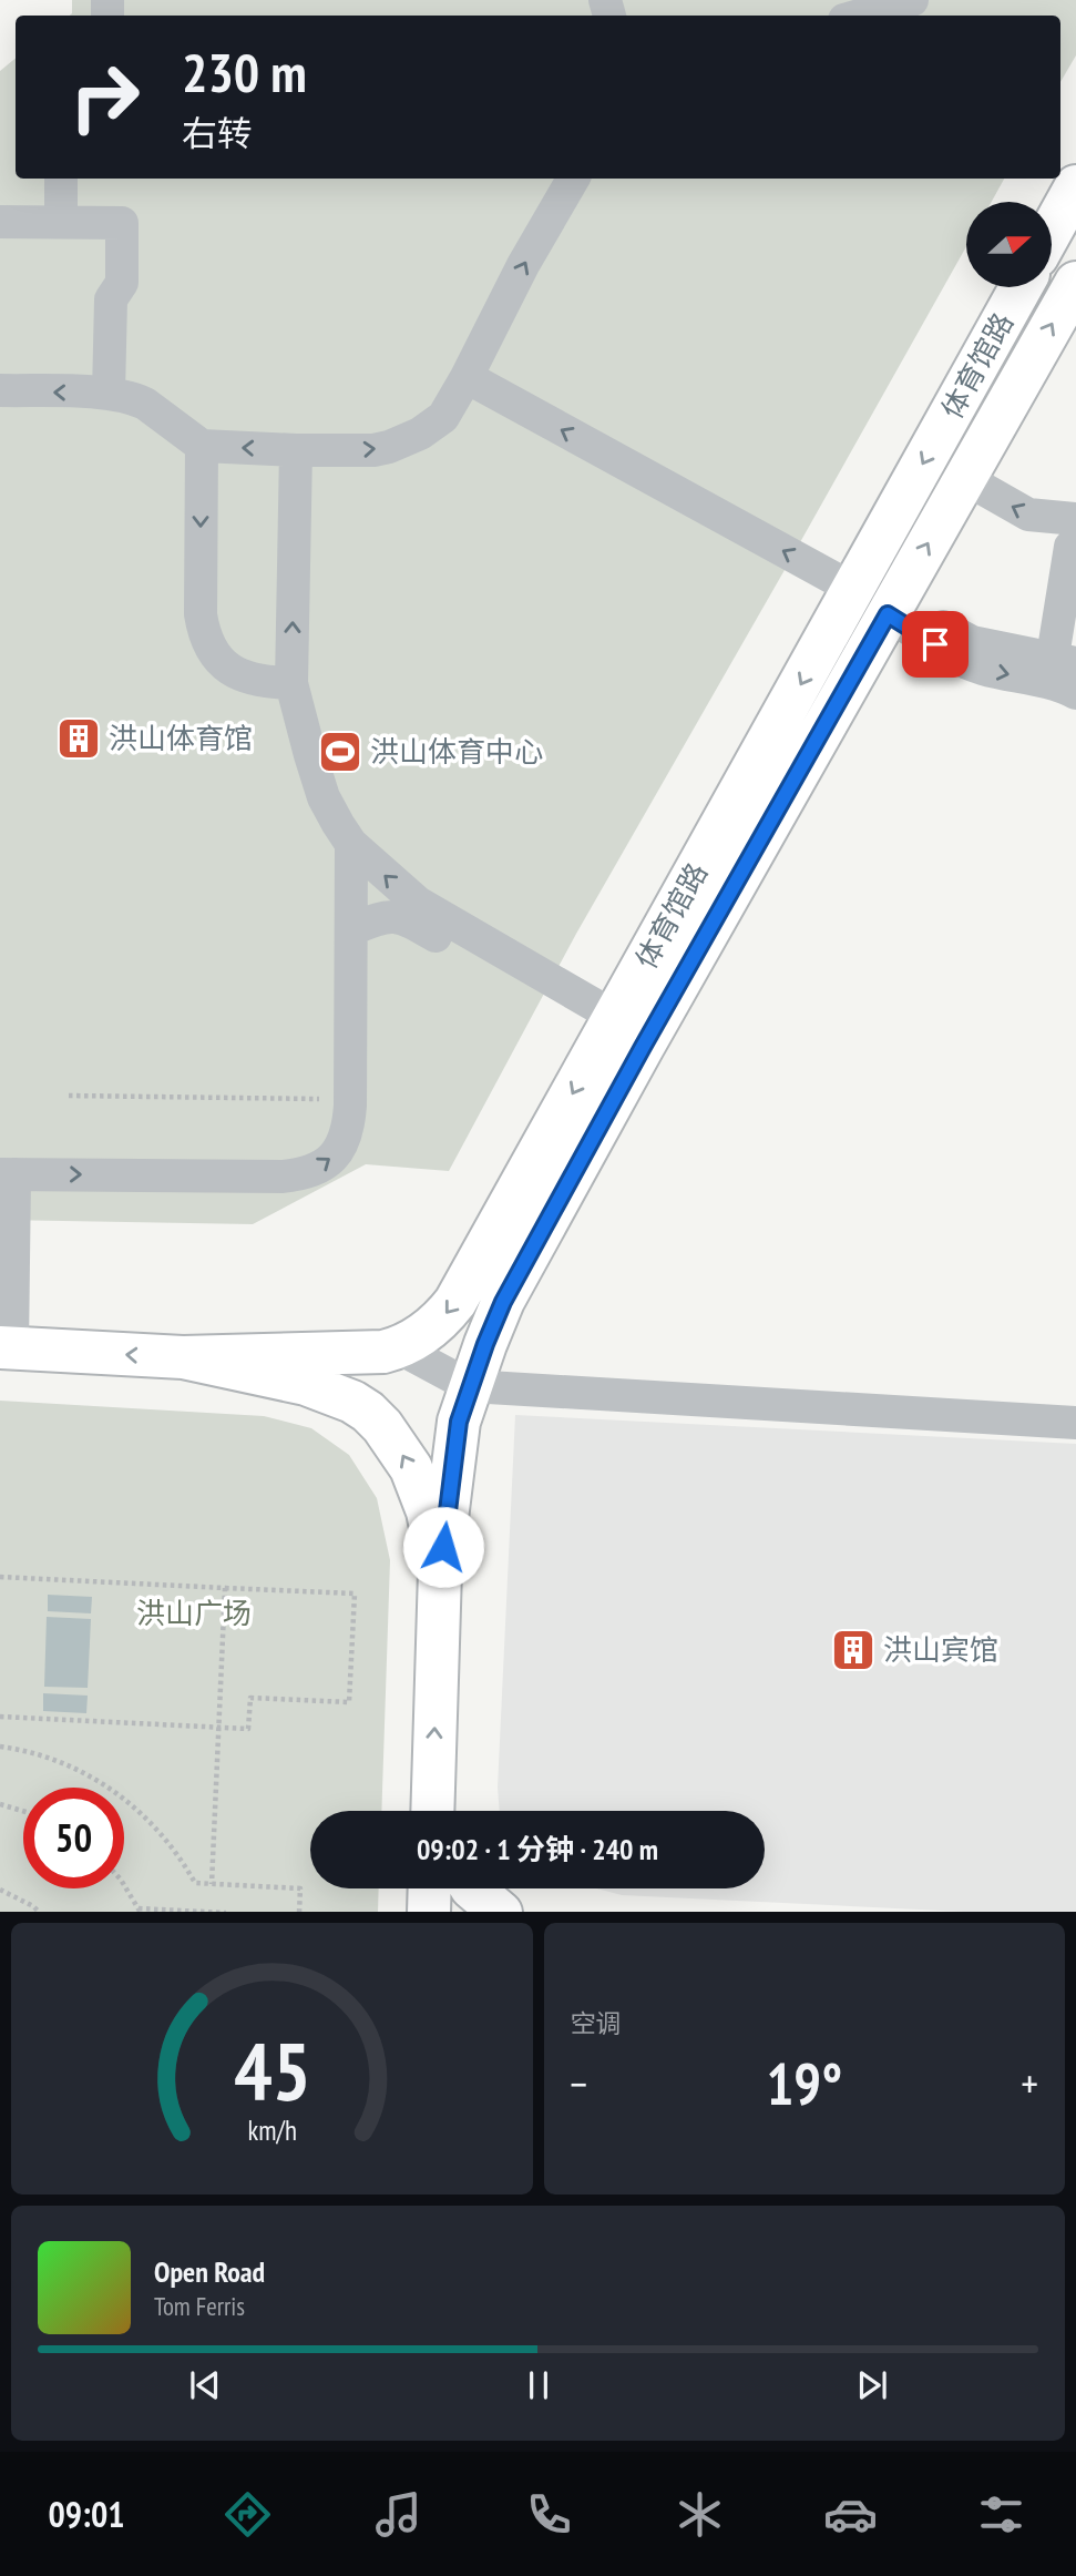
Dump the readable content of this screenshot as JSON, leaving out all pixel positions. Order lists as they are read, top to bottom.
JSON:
{
  "streets": {
    "main road": ["体育馆路"]
  },
  "parks": ["洪山广场"],
  "places": {
    "building": ["洪山体育馆", "洪山宾馆"],
    "sports": ["洪山体育中心"]
  },
  "north": "right",
  "page": {
    "turn": ["230 m", "右转"],
    "limit": "50",
    "trip": "09:02 · 1 分钟 · 240 m",
    "tile": "空调",
    "heat": ["−", "19°", "+"],
    "song": ["Open Road", "Tom Ferris"],
    "tabs": "09:01",
    "gauge": ["45", "km/h"]
  }
}
